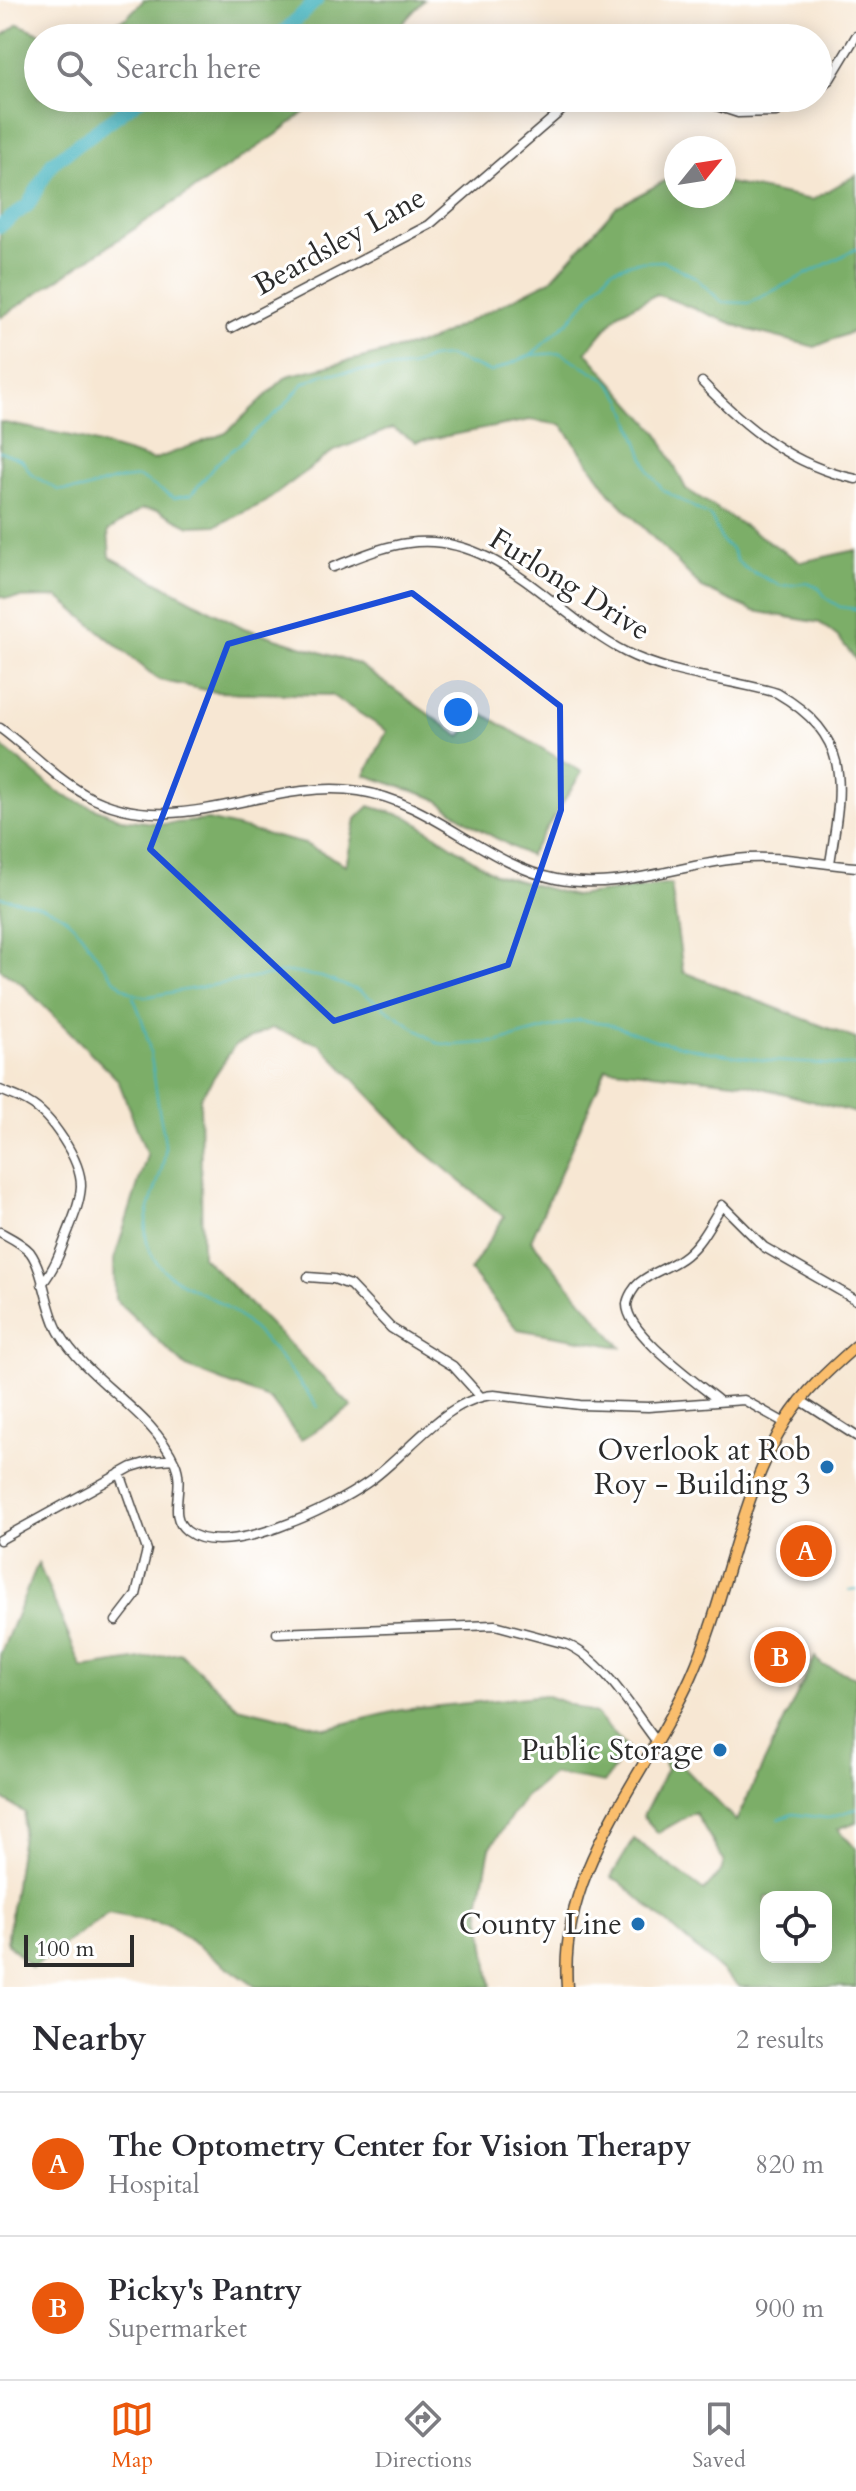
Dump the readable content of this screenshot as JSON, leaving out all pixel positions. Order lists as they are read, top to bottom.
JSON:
{
  "streets": {
    "street": ["Beardsley Lane", "Furlong Drive"]
  },
  "places": ["Overlook at Rob Roy - Building 3", "Public Storage", "County Line"],
  "scale_bar": "100 m",
  "north": "top right",
  "page": {
    "search": "Search here",
    "pins": ["A", "B"],
    "scale": "100 m",
    "heading": ["Nearby", "2 results"],
    "list": [
      {
        "mark": "A",
        "name": "The Optometry Center for Vision Therapy",
        "note": "Hospital",
        "value": "820 m"
      },
      {
        "mark": "B",
        "name": "Picky's Pantry",
        "note": "Supermarket",
        "value": "900 m"
      }
    ],
    "nav": ["Map", "Directions", "Saved"]
  }
}
